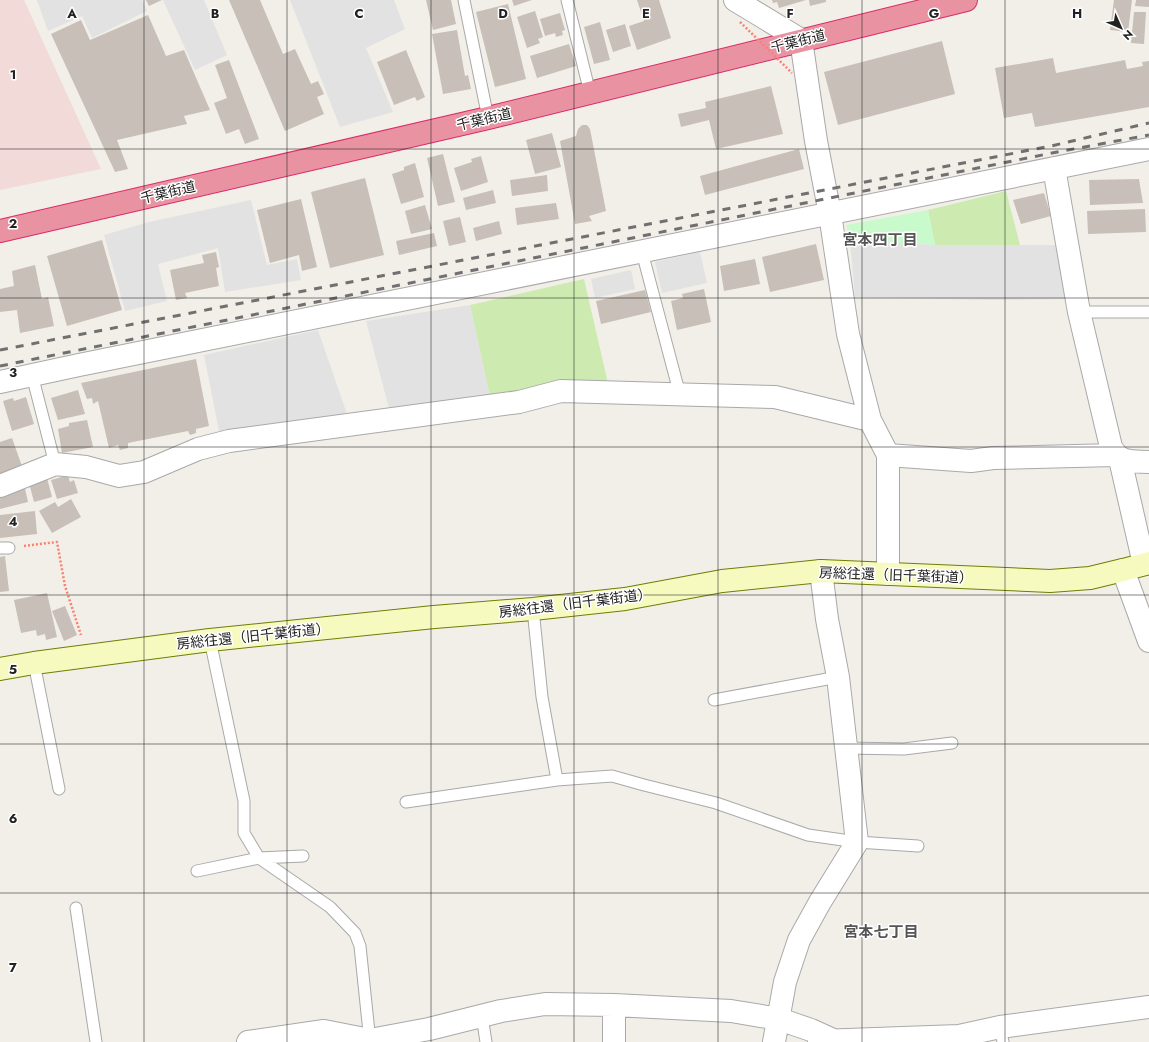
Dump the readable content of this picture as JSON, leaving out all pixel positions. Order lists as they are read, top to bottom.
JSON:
{
  "streets": {
    "highway": ["千葉街道"],
    "street": ["房総往還（旧千葉街道）"]
  },
  "districts": ["宮本四丁目", "宮本七丁目"],
  "north": "bottom right",
  "grid": {
    "columns": [
      "A",
      "B",
      "C",
      "D",
      "E",
      "F",
      "G",
      "H"
    ],
    "rows": [
      "1",
      "2",
      "3",
      "4",
      "5",
      "6",
      "7"
    ]
  }
}
